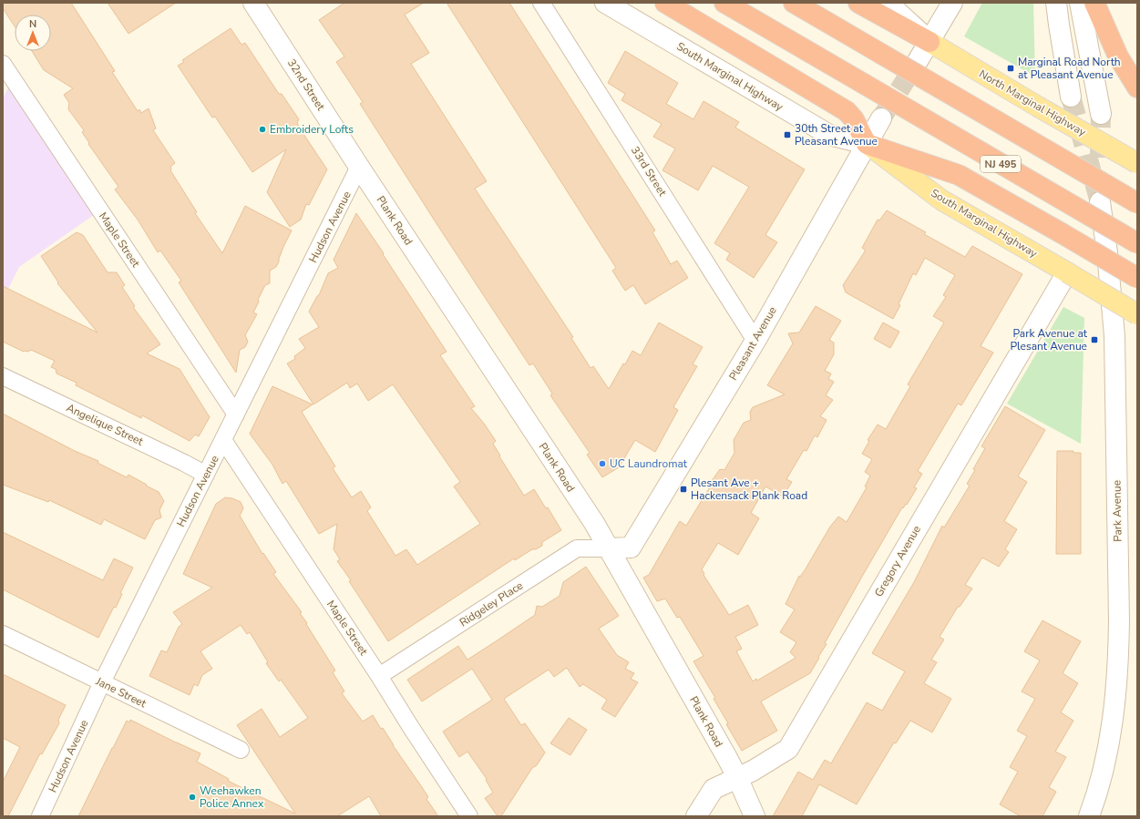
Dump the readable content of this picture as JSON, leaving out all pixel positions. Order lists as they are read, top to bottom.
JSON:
{
  "streets": {
    "highway": ["NJ 495"],
    "main road": [
      "South Marginal Highway",
      "32nd Street",
      "North Marginal Highway",
      "Plank Road",
      "Pleasant Avenue",
      "Park Avenue",
      "Gregory Avenue"
    ],
    "street": [
      "33rd Street",
      "Hudson Avenue",
      "Maple Street",
      "Angelique Street",
      "Ridgeley Place",
      "Jane Street"
    ]
  },
  "crossings": [
    ["South Marginal Highway", "Pleasant Avenue"],
    ["South Marginal Highway", "Gregory Avenue"],
    ["32nd Street", "Plank Road"],
    ["32nd Street", "Hudson Avenue"],
    ["33rd Street", "Pleasant Avenue"],
    ["Plank Road", "Hudson Avenue"],
    ["Plank Road", "Pleasant Avenue"],
    ["Plank Road", "Gregory Avenue"],
    ["Plank Road", "Ridgeley Place"],
    ["Hudson Avenue", "Maple Street"],
    ["Hudson Avenue", "Angelique Street"],
    ["Hudson Avenue", "Jane Street"],
    ["Maple Street", "Ridgeley Place"],
    ["Pleasant Avenue", "Ridgeley Place"]
  ],
  "places": {
    "transit": [
      "Marginal Road North at Pleasant Avenue",
      "30th Street at Pleasant Avenue",
      "Park Avenue at Plesant Avenue",
      "Plesant Ave + Hackensack Plank Road"
    ],
    "other": ["Embroidery Lofts", "UC Laundromat", "Weehawken Police Annex"]
  },
  "north": "top"
}
